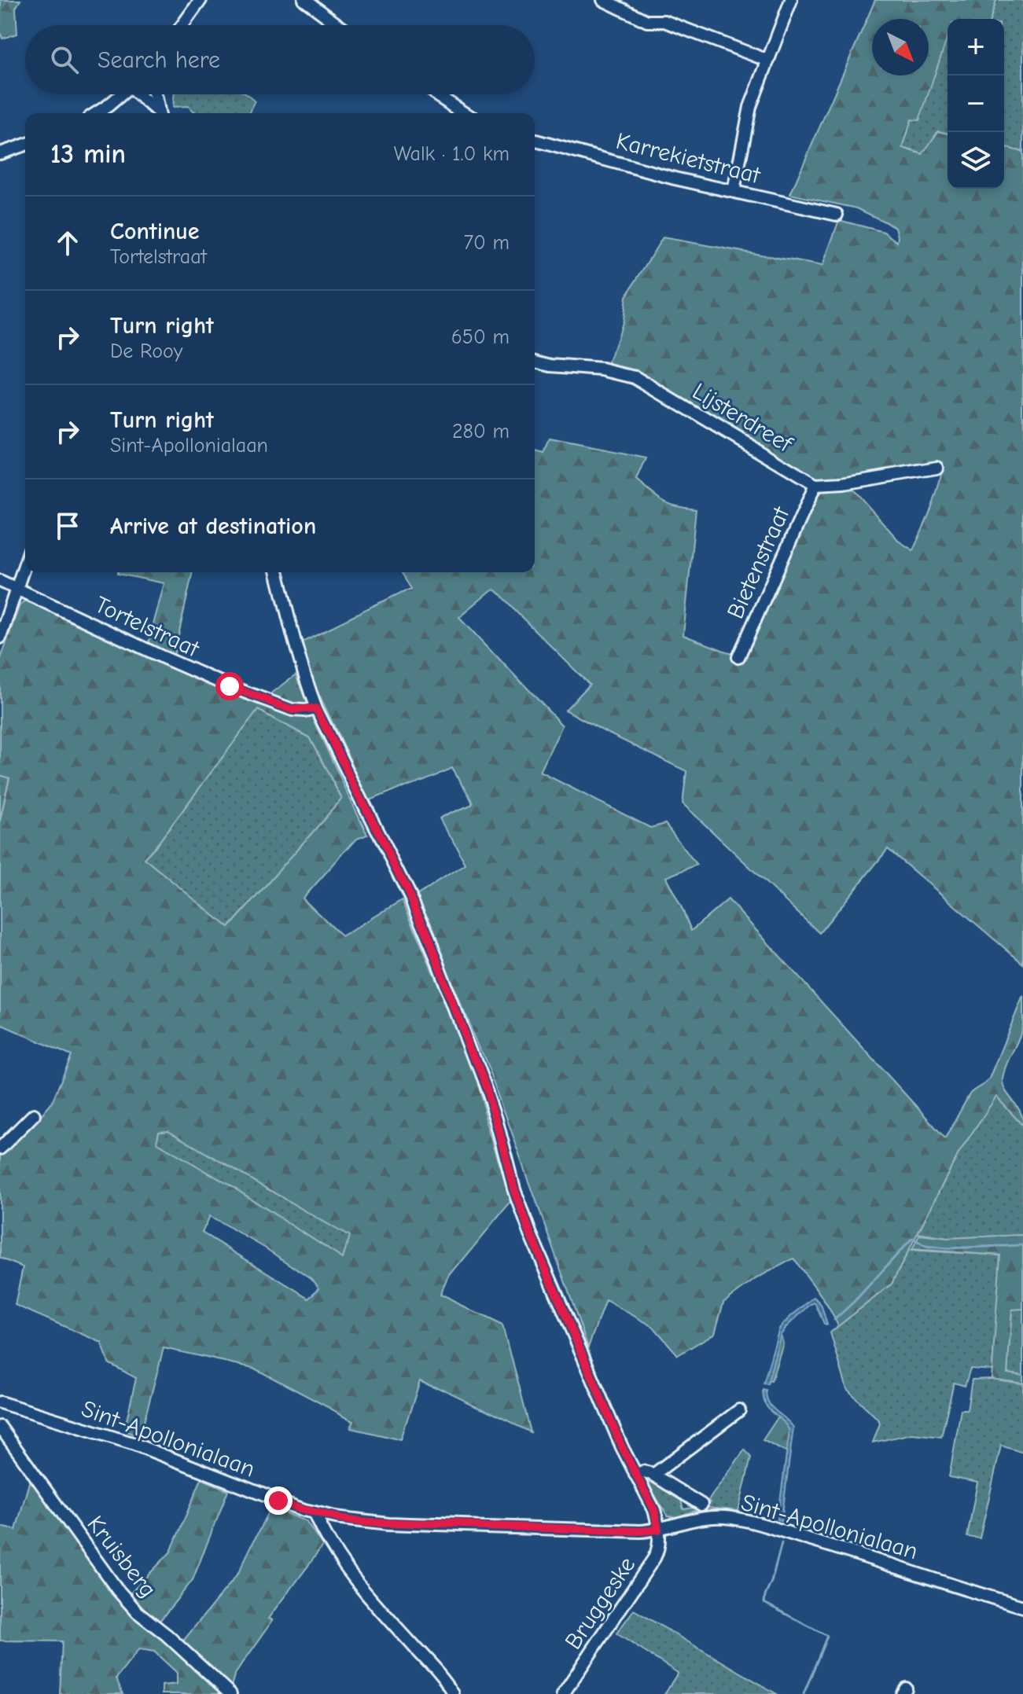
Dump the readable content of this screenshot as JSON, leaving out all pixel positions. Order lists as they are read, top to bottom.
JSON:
{
  "streets": {
    "street": [
      "Karrekietstraat",
      "Lijsterdreef",
      "Bietenstraat",
      "Tortelstraat",
      "Sint-Apollonialaan",
      "Kruisberg",
      "Bruggeske"
    ]
  },
  "crossings": [
    ["Lijsterdreef", "Bietenstraat"],
    ["Sint-Apollonialaan", "Bruggeske"]
  ],
  "north": "bottom right",
  "page": {
    "map_buttons": ["+", "−"],
    "search": "Search here",
    "heading": ["13 min", "Walk · 1.0 km"],
    "list": [
      ["Continue", "Tortelstraat", "70 m"],
      ["Turn right", "De Rooy", "650 m"],
      ["Turn right", "Sint-Apollonialaan", "280 m"],
      "Arrive at destination"
    ]
  }
}
